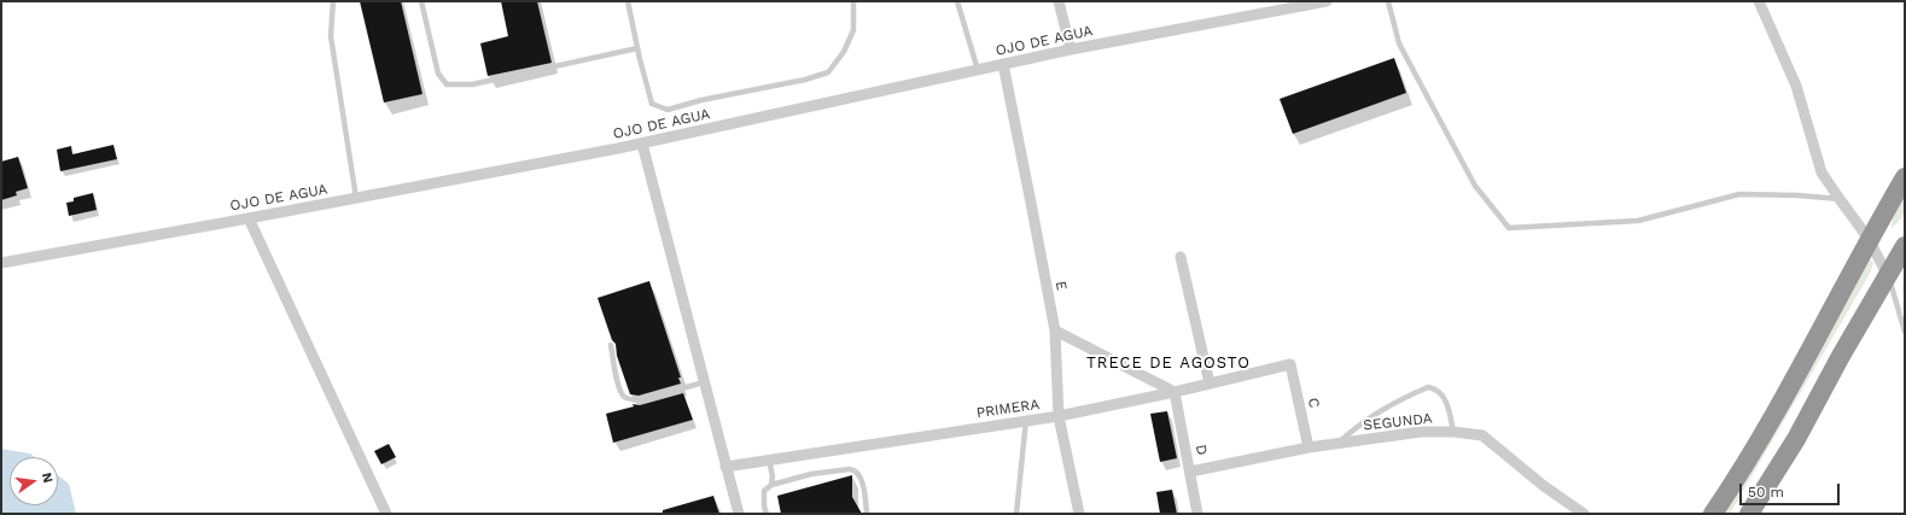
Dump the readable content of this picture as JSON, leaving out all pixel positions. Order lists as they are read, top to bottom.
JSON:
{
  "streets": {
    "street": [
      "OJO DE AGUA",
      "E",
      "C",
      "PRIMERA",
      "SEGUNDA",
      "D"
    ]
  },
  "crossings": [
    ["OJO DE AGUA", "E"],
    ["E", "PRIMERA"],
    ["C", "PRIMERA"],
    ["C", "SEGUNDA"],
    ["PRIMERA", "D"],
    ["SEGUNDA", "D"]
  ],
  "districts": ["TRECE DE AGOSTO"],
  "scale_bar": "50 m",
  "north": "right"
}
